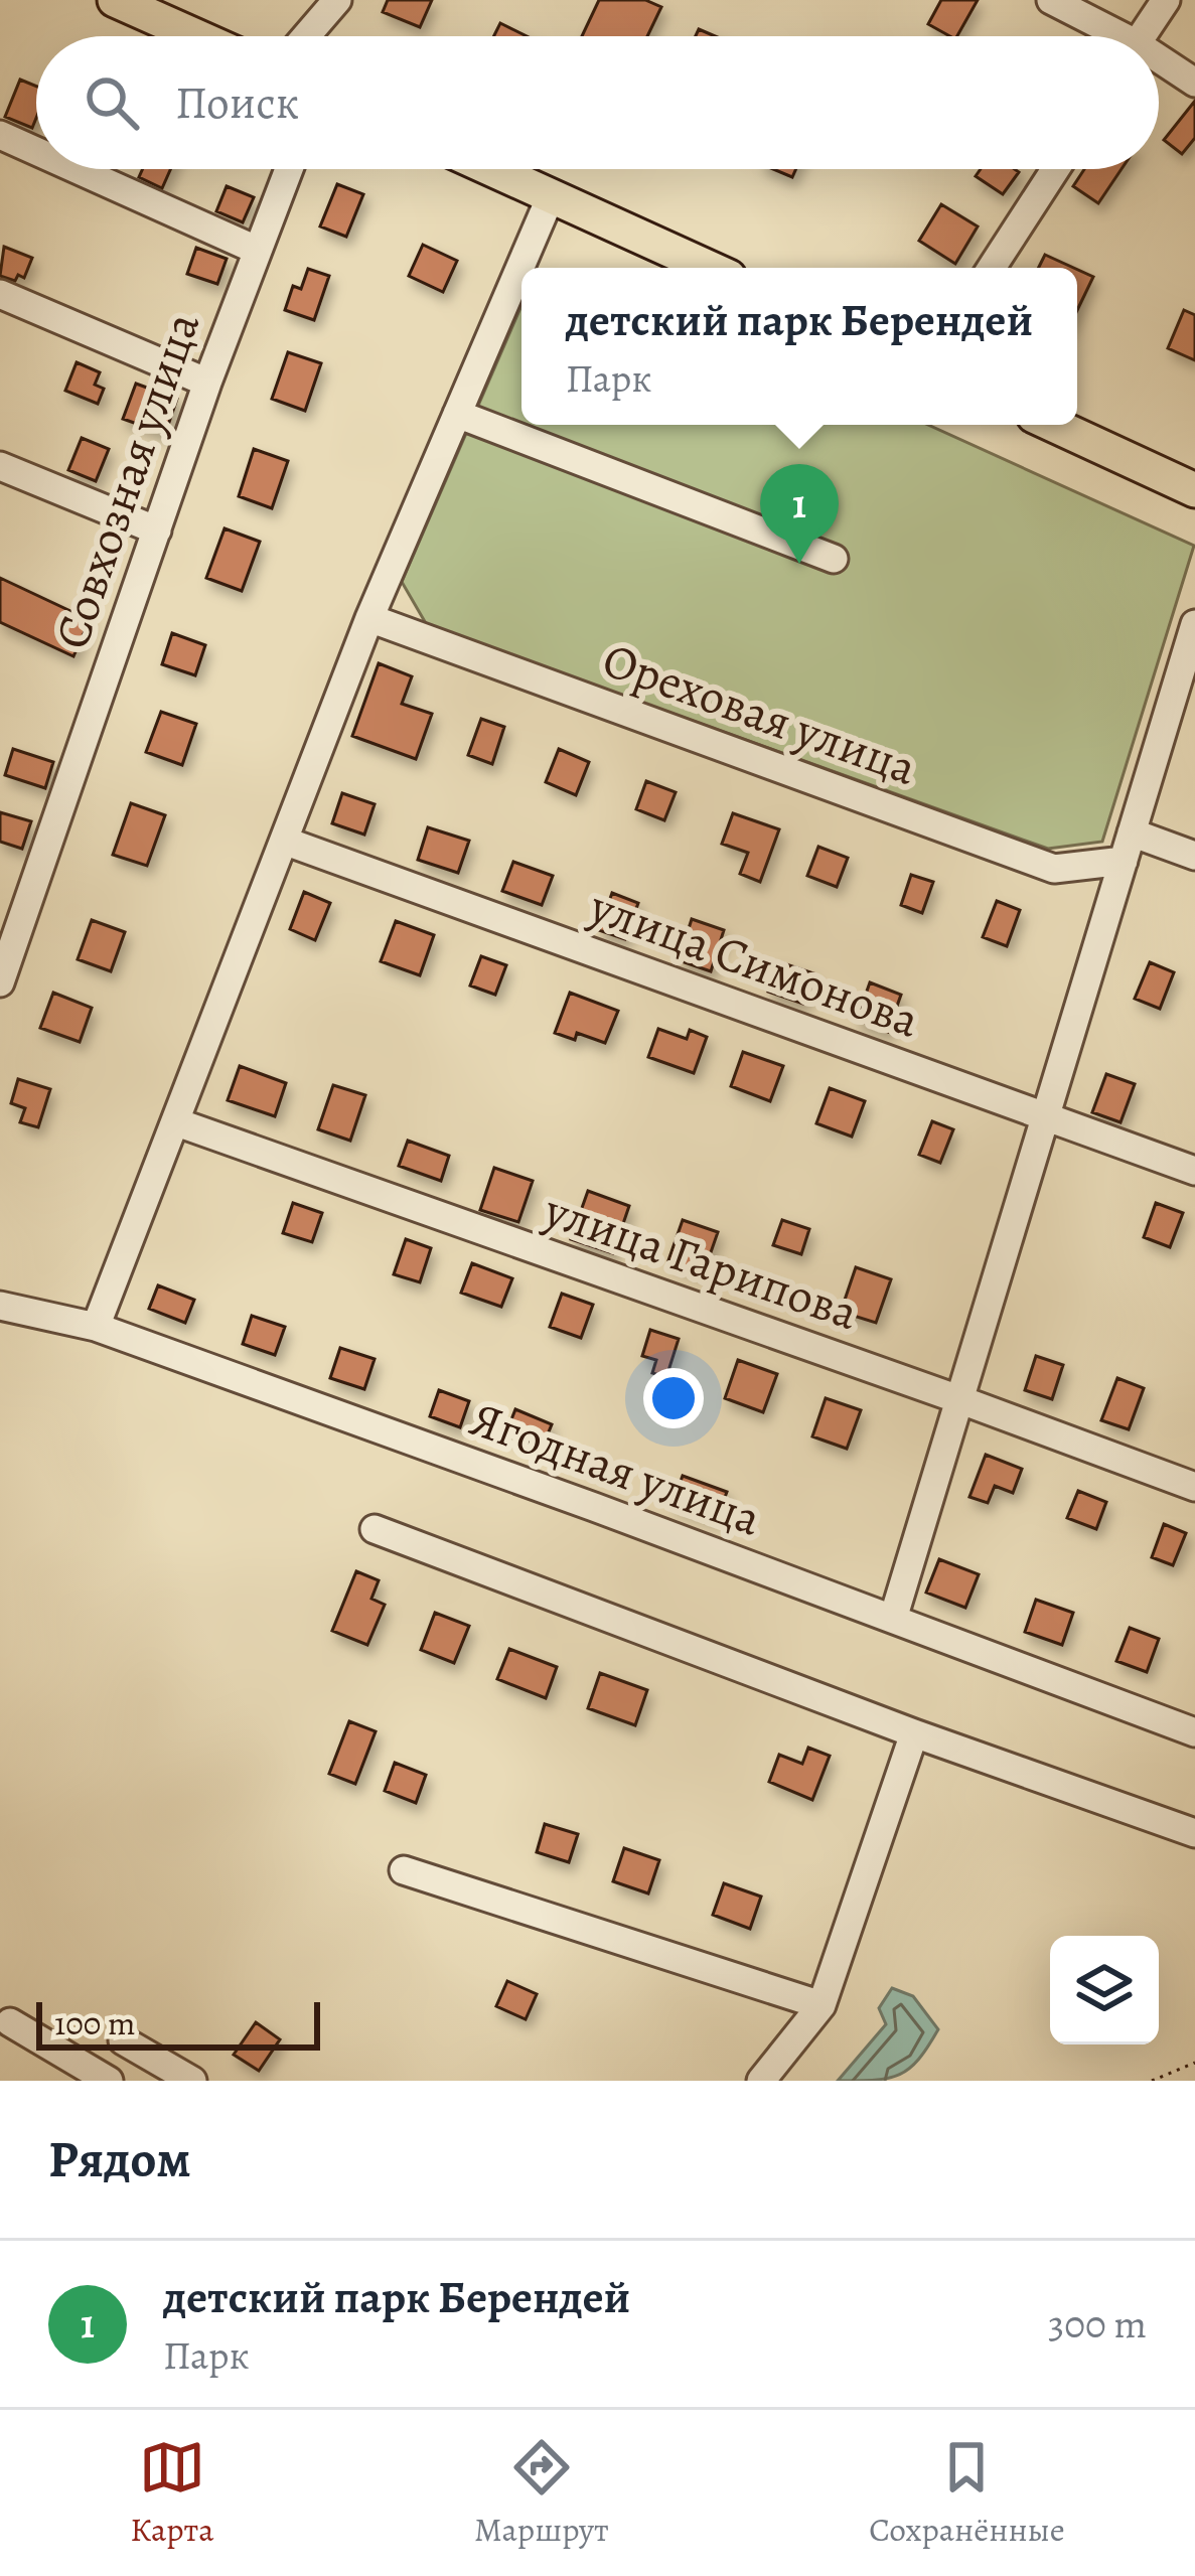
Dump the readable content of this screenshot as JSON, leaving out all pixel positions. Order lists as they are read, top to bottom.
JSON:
{
  "streets": {
    "street": [
      "Совхозная улица",
      "Ореховая улица",
      "улица Симонова",
      "улица Гарипова",
      "Ягодная улица"
    ]
  },
  "scale_bar": "100 m",
  "page": {
    "search": "Поиск",
    "popup": ["детский парк Берендей", "Парк"],
    "pins": "1",
    "scale": "100 m",
    "heading": "Рядом",
    "list": [
      {
        "mark": "1",
        "name": "детский парк Берендей",
        "note": "Парк",
        "value": "300 m"
      }
    ],
    "nav": ["Карта", "Маршрут", "Сохранённые"]
  }
}
